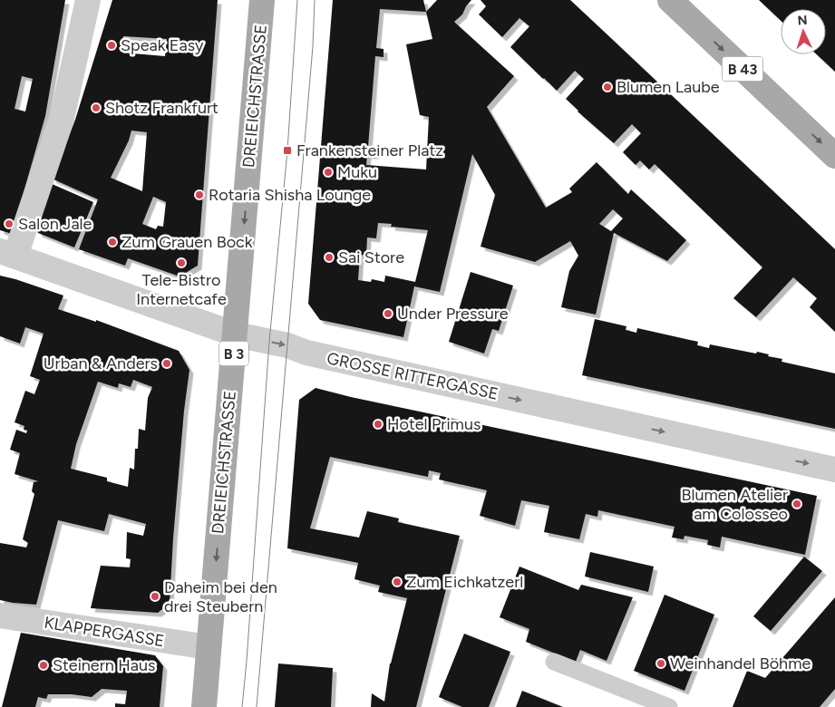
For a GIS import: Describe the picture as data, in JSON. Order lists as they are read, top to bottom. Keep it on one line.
{"streets":{"main road":["B 43","DREIEICHSTRASSE","B 3"],"street":["GROSSE RITTERGASSE","KLAPPERGASSE"]},"crossings":[["DREIEICHSTRASSE","GROSSE RITTERGASSE"],["DREIEICHSTRASSE","KLAPPERGASSE"]],"one_way":["DREIEICHSTRASSE","GROSSE RITTERGASSE"],"places":{"other":["Speak Easy","Blumen Laube","Shotz Frankfurt","Muku","Rotaria Shisha Lounge","Salon Jale","Zum Grauen Bock","Sai Store","Tele-Bistro Internetcafe","Under Pressure","Urban & Anders","Hotel Primus","Blumen Atelier am Colosseo","Zum Eichkatzerl","Daheim bei den drei Steubern","Weinhandel Böhme","Steinern Haus"],"transit":["Frankensteiner Platz"]},"north":"top"}
